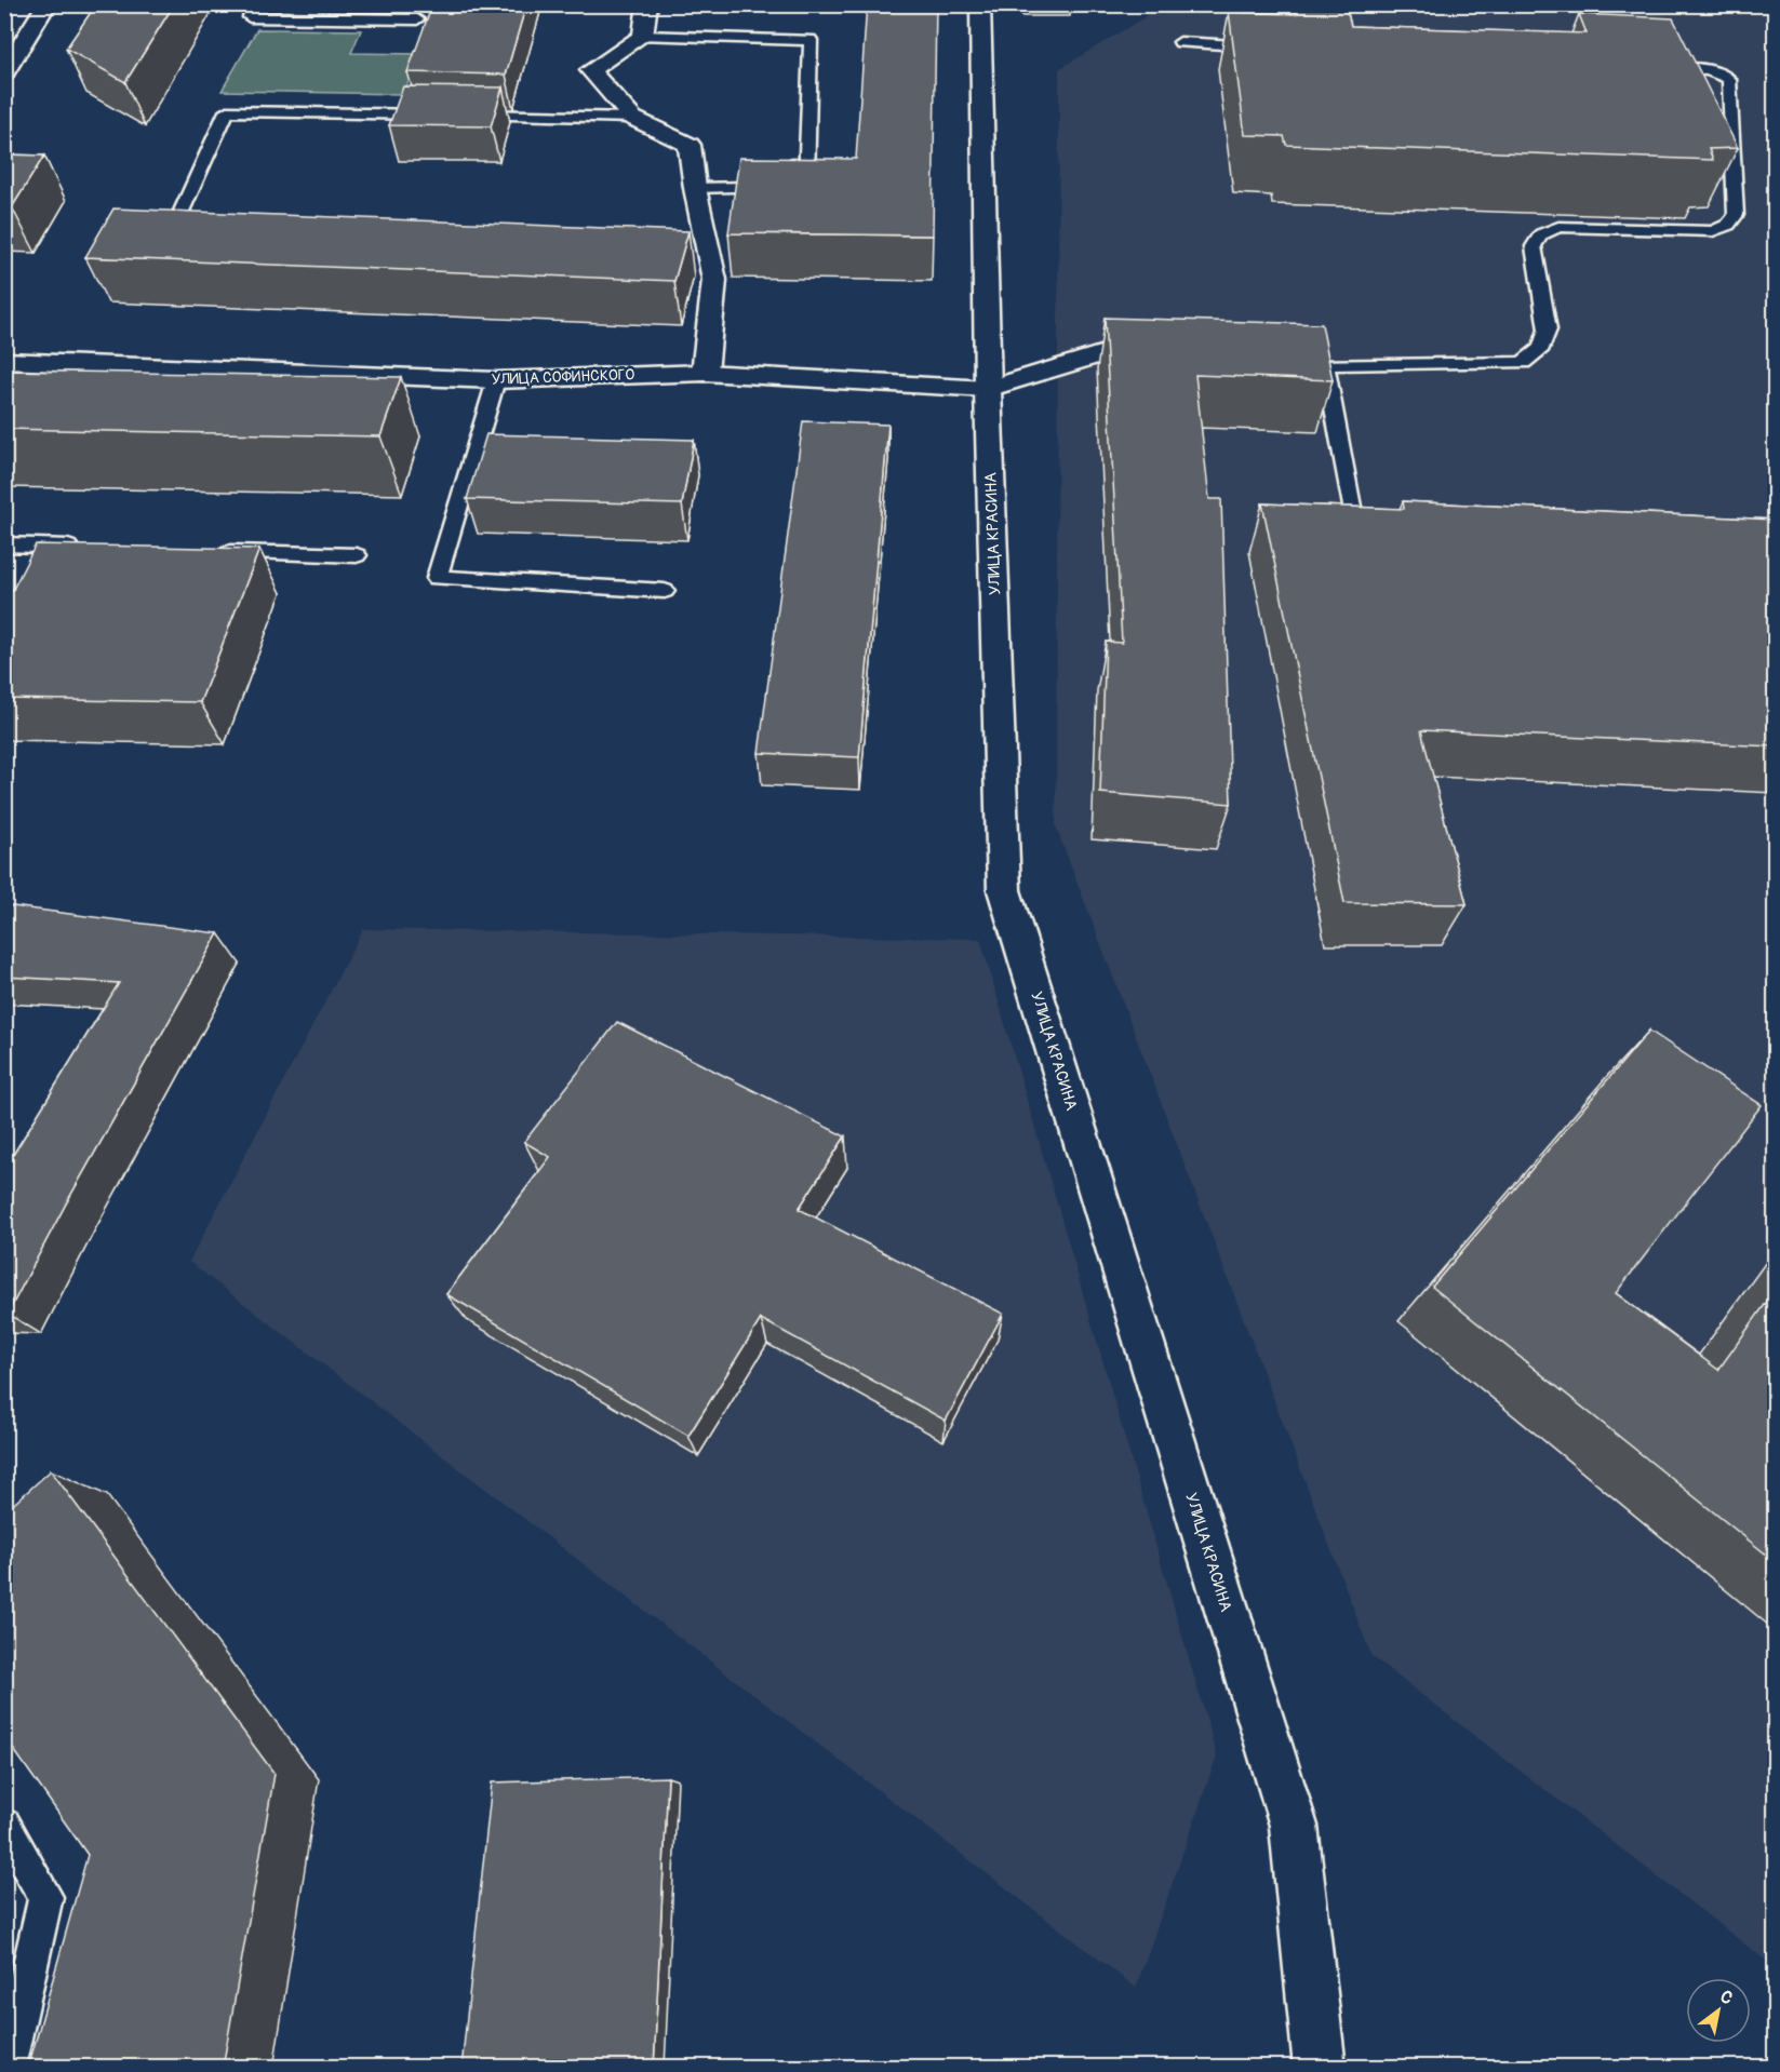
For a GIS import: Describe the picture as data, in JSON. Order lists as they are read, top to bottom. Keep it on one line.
{"streets":{"street":["УЛИЦА СОФИНСКОГО","УЛИЦА КРАСИНА"]},"crossings":[["УЛИЦА СОФИНСКОГО","УЛИЦА КРАСИНА"]],"north":"top right"}
